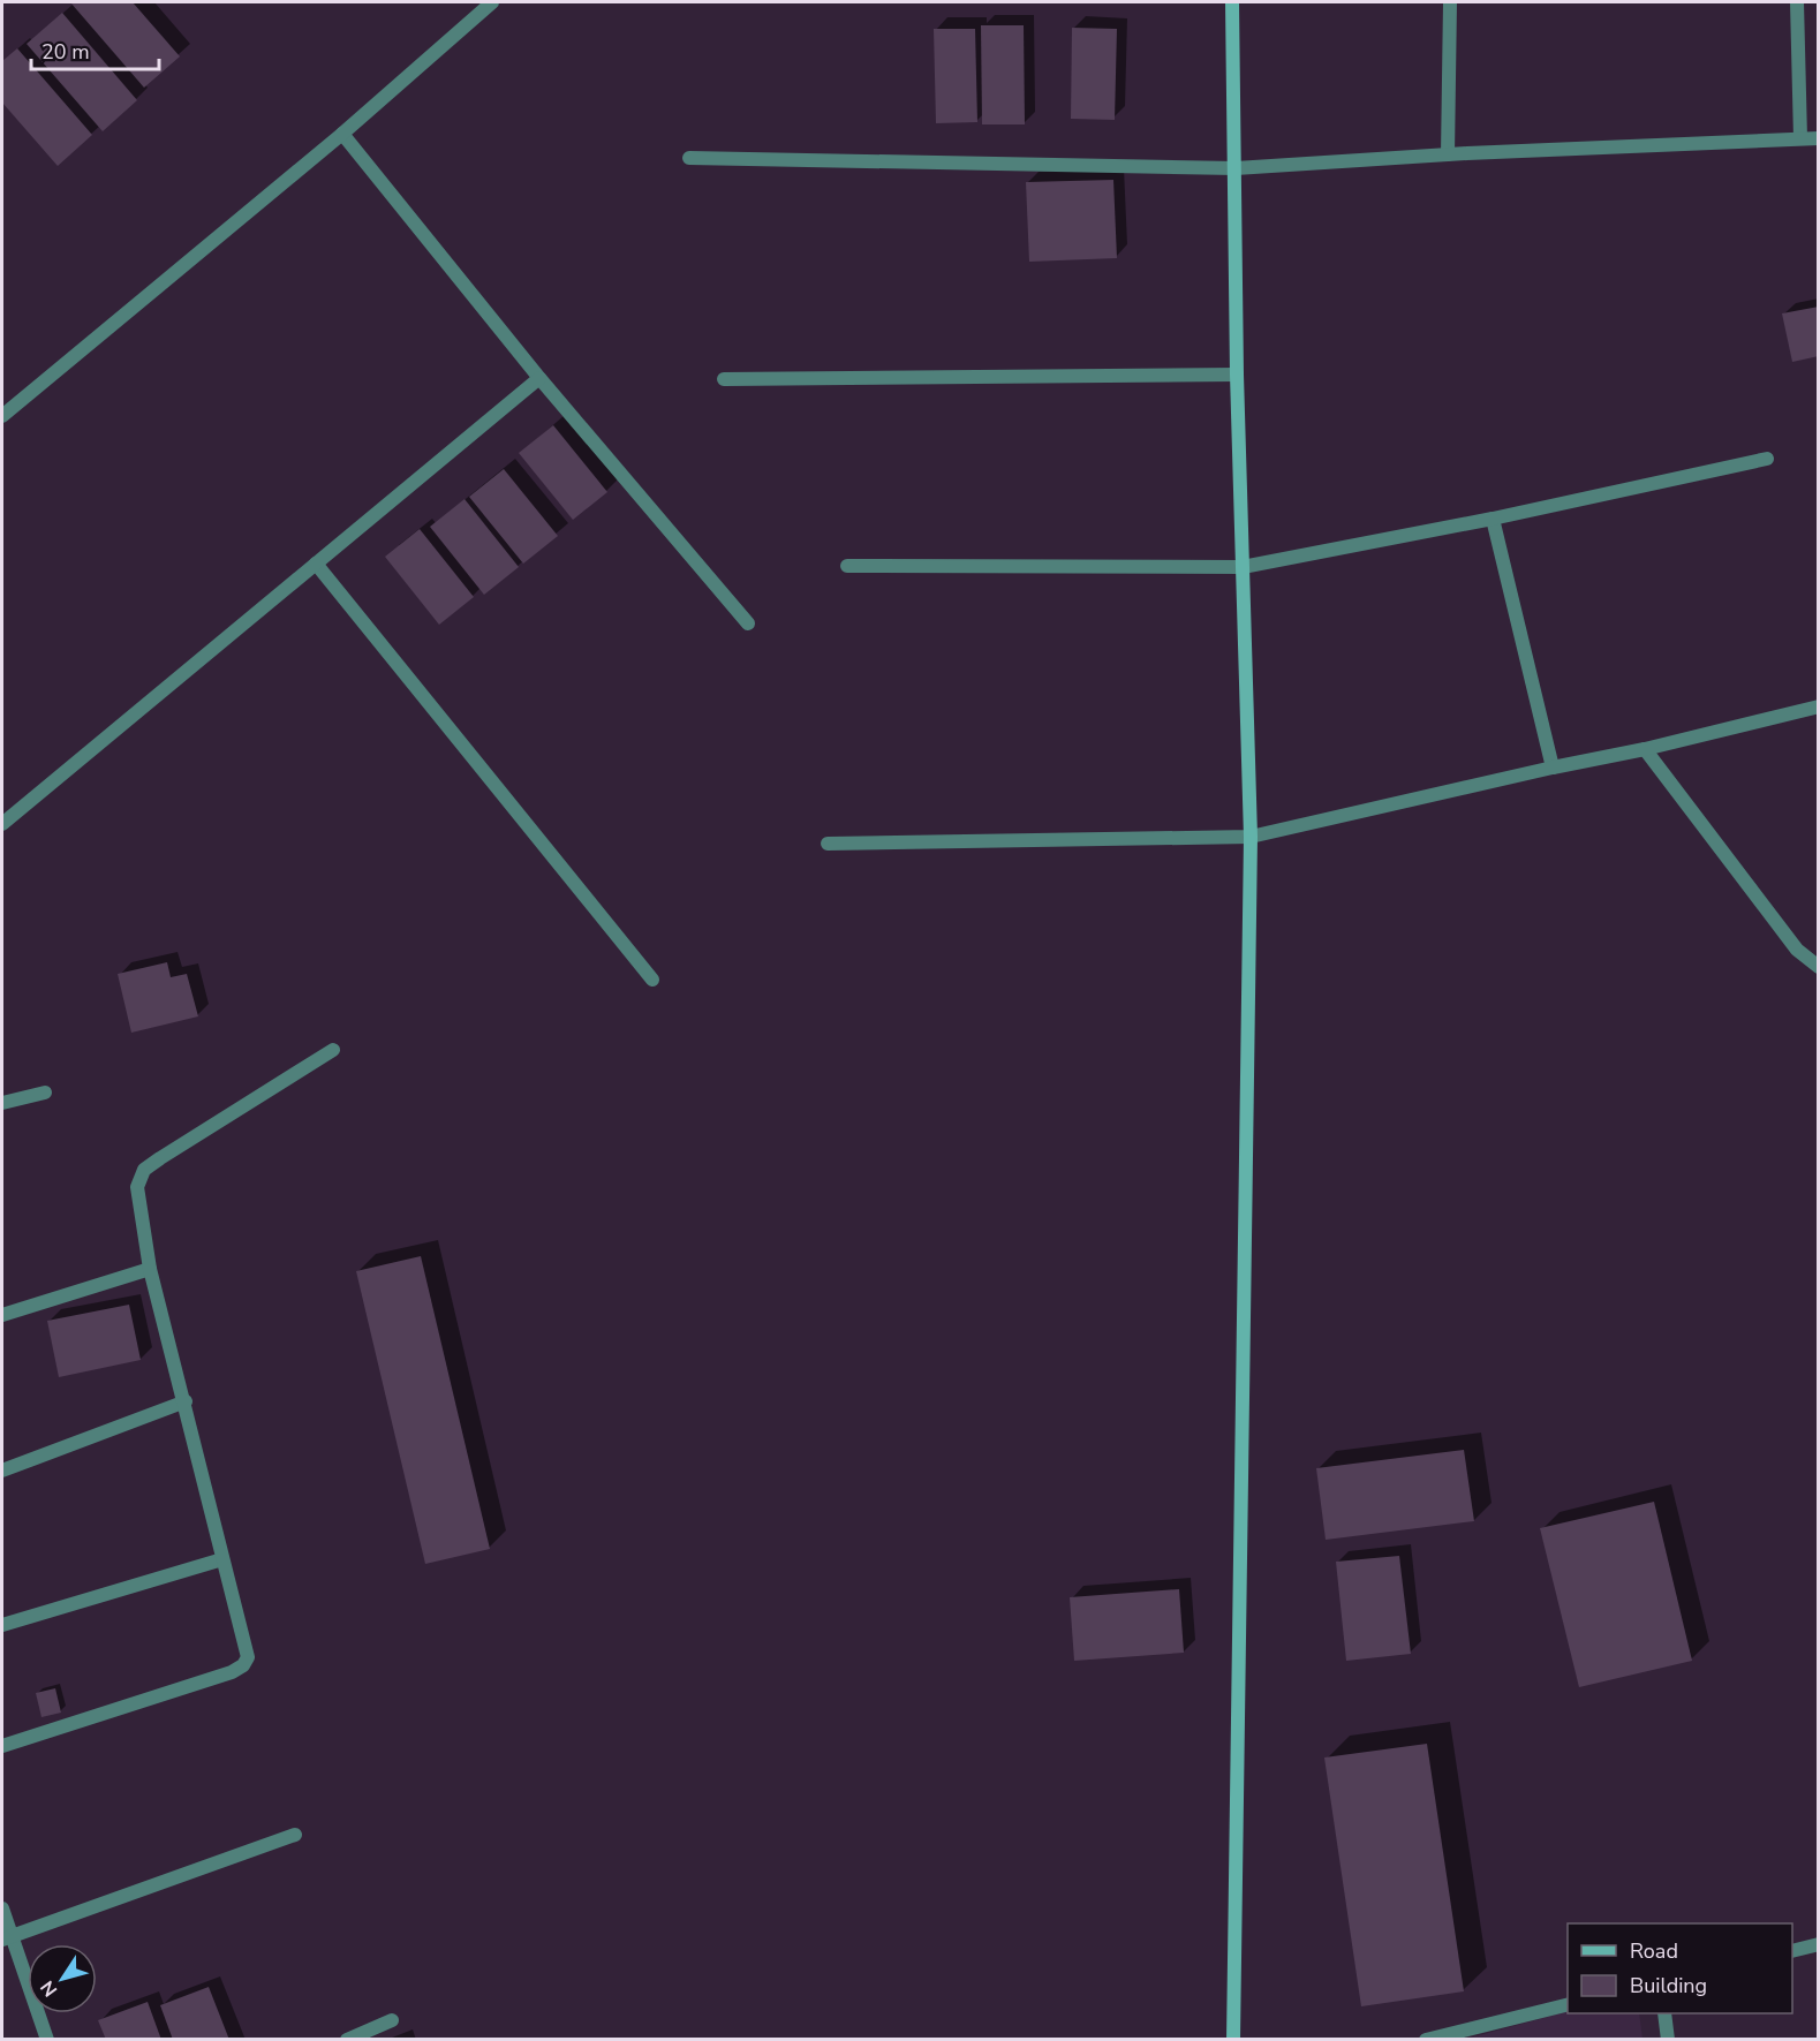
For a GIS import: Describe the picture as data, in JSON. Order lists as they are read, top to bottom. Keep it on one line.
{"legend":["Road","Building"],"scale_bar":"20 m","north":"bottom left"}
